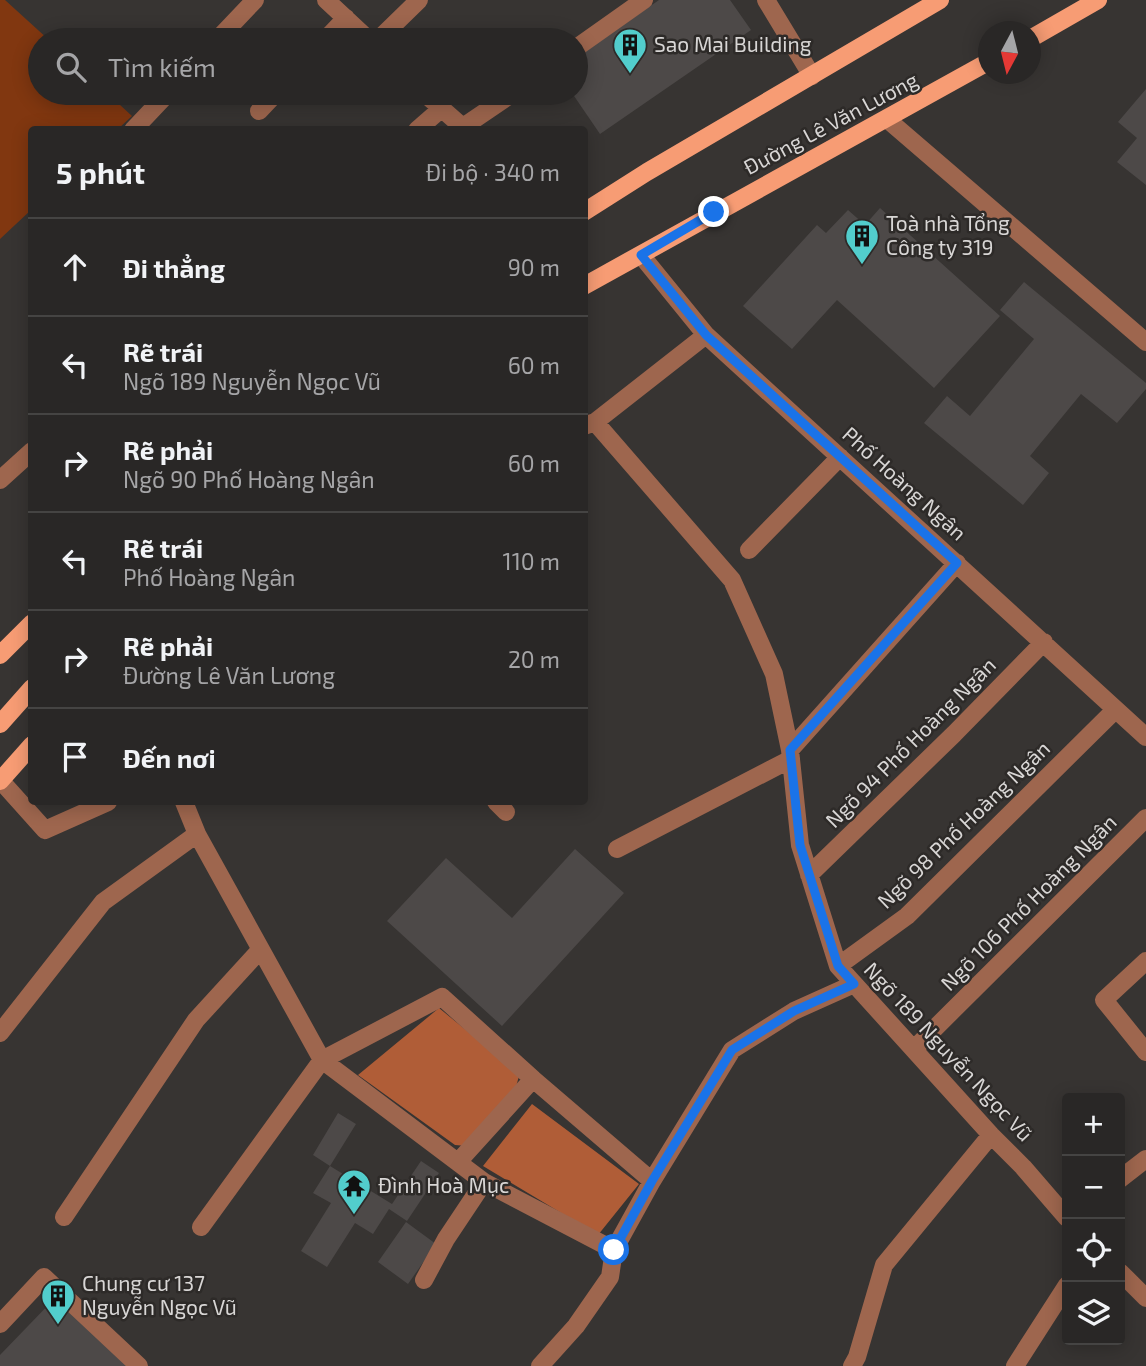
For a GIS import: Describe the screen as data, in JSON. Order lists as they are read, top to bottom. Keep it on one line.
{"streets":{"main road":["Đường Lê Văn Lương"],"street":["Phố Hoàng Ngân","Ngõ 94 Phố Hoàng Ngân","Ngõ 98 Phố Hoàng Ngân","Ngõ 106 Phố Hoàng Ngân","Ngõ 189 Nguyễn Ngọc Vũ"]},"crossings":[["Đường Lê Văn Lương","Phố Hoàng Ngân"],["Phố Hoàng Ngân","Ngõ 94 Phố Hoàng Ngân"],["Phố Hoàng Ngân","Ngõ 98 Phố Hoàng Ngân"],["Ngõ 94 Phố Hoàng Ngân","Ngõ 189 Nguyễn Ngọc Vũ"],["Ngõ 98 Phố Hoàng Ngân","Ngõ 189 Nguyễn Ngọc Vũ"],["Ngõ 106 Phố Hoàng Ngân","Ngõ 189 Nguyễn Ngọc Vũ"]],"places":{"building":["Sao Mai Building","Toà nhà Tổng Công ty 319","Chung cư 137 Nguyễn Ngọc Vũ"],"temple":["Đình Hoà Mục"]},"north":"bottom","page":{"search":"Tìm kiếm","heading":["5 phút","Đi bộ · 340 m"],"list":[["Đi thẳng","90 m"],["Rẽ trái","Ngõ 189 Nguyễn Ngọc Vũ","60 m"],["Rẽ phải","Ngõ 90 Phố Hoàng Ngân","60 m"],["Rẽ trái","Phố Hoàng Ngân","110 m"],["Rẽ phải","Đường Lê Văn Lương","20 m"],"Đến nơi"],"map_buttons":["+","−"]}}
